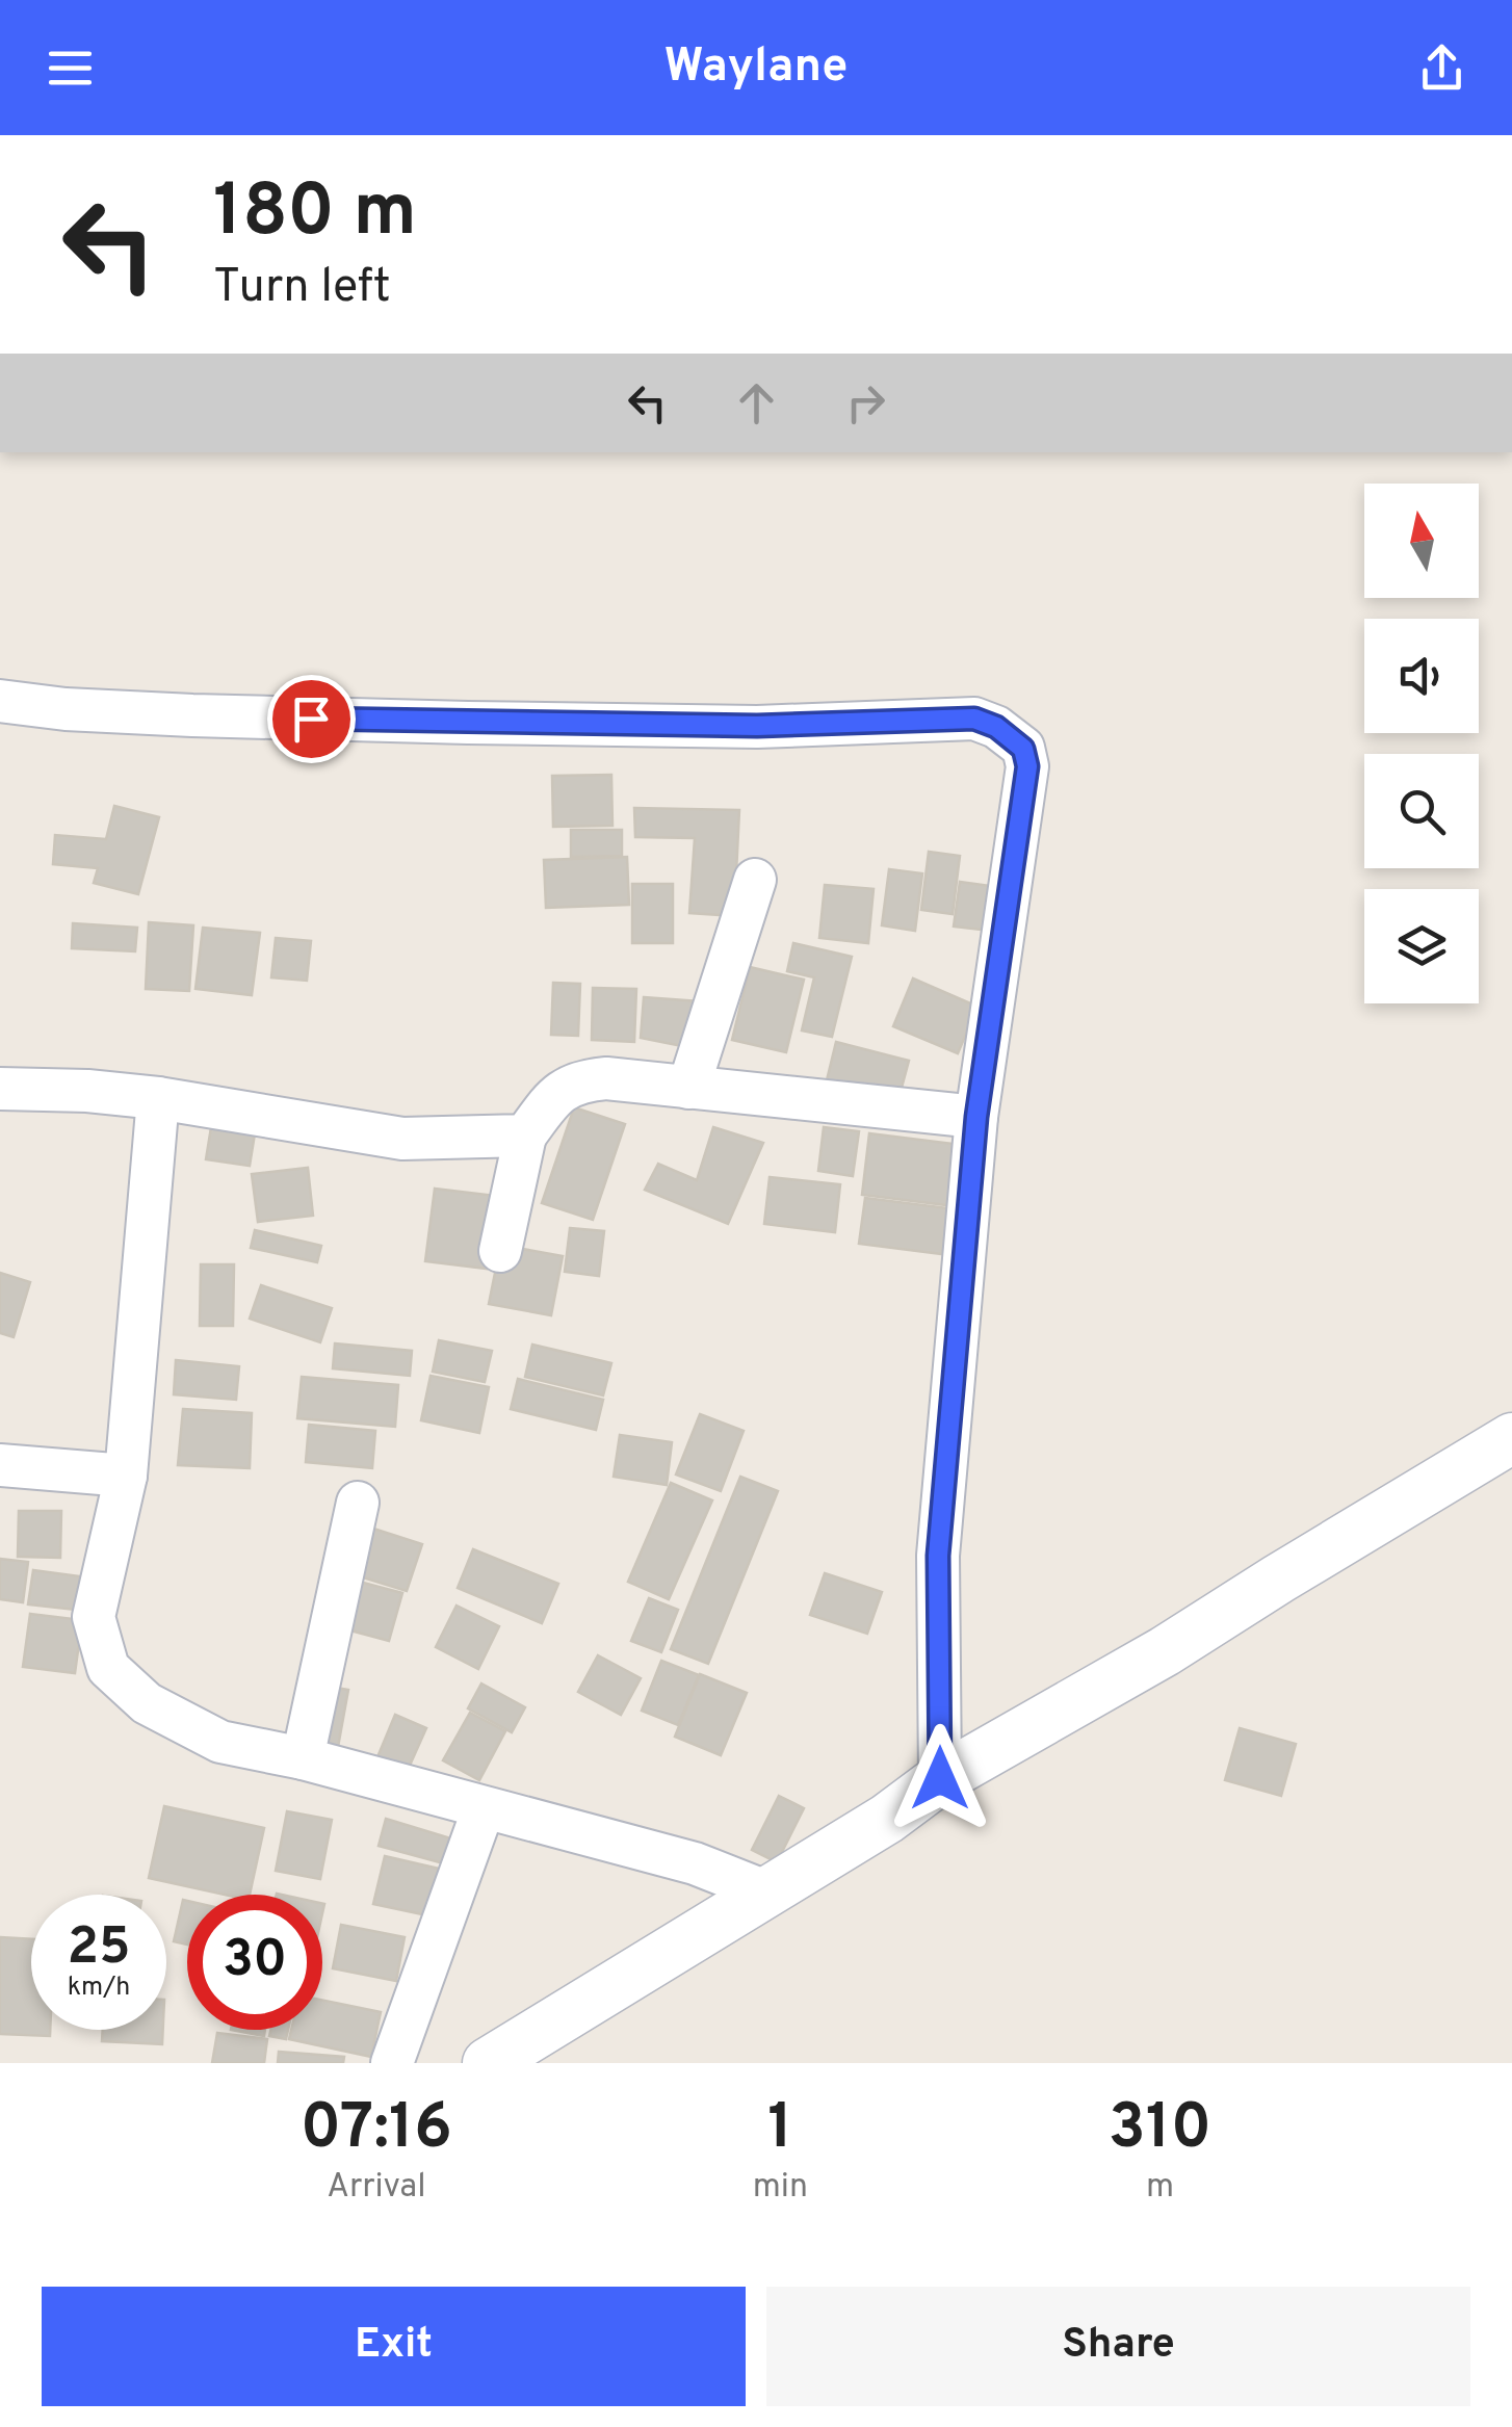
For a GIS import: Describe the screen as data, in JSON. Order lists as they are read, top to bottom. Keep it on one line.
{"north":"top","page":{"header":"Waylane","turn":["180 m","Turn left"],"speed":"25 km/h","limit":"30","eta":["07:16","Arrival","1","min","310","m"],"buttons":["Exit","Share"]}}
